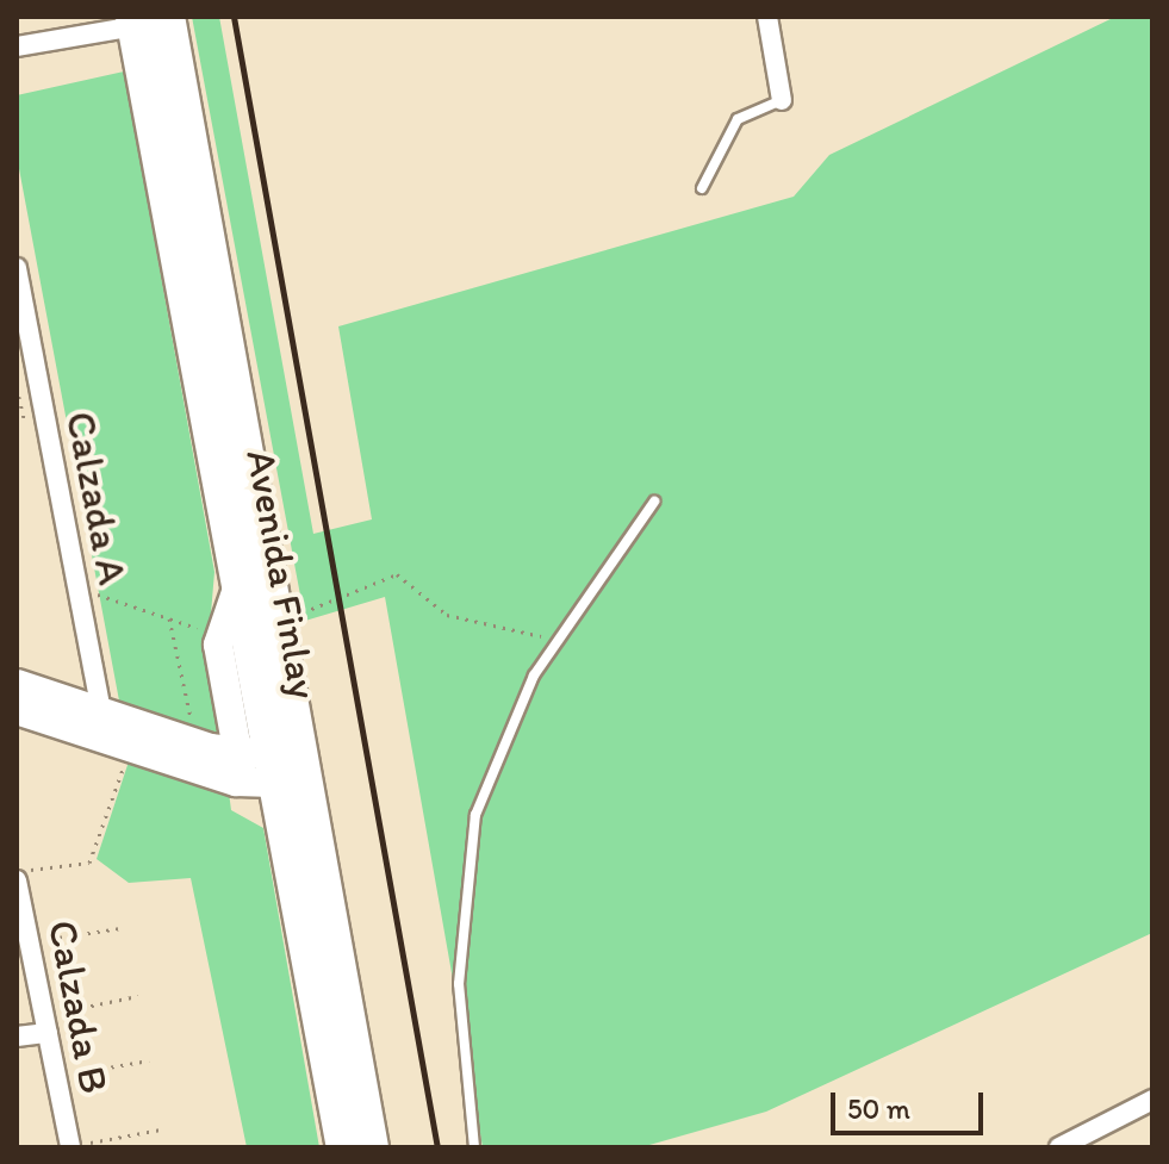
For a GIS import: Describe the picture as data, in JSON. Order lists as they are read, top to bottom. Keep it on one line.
{"streets":{"highway":["Avenida Finlay"],"street":["Calzada A","Calzada B"]},"scale_bar":"50 m"}
